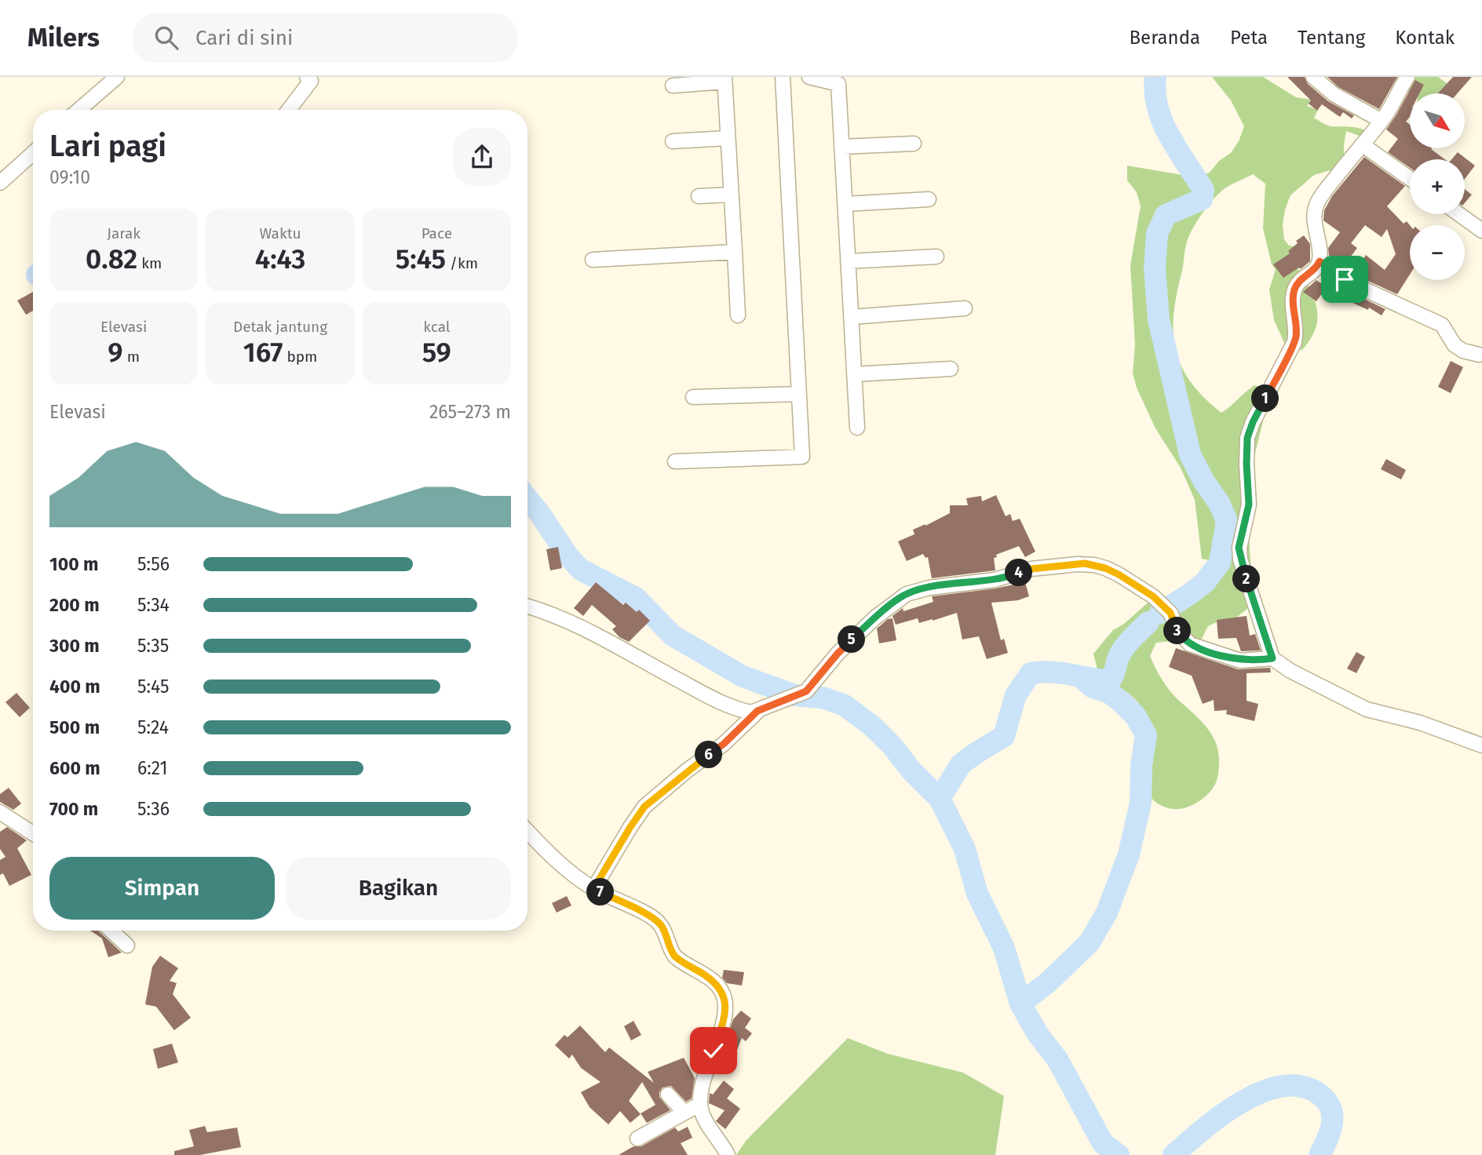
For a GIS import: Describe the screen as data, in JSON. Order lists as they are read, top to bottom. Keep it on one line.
{"north":"bottom right","page":{"header":"Milers","search":"Cari di sini","nav":["Beranda","Peta","Tentang","Kontak"],"map_buttons":["+","−"],"heading":["Lari pagi","09:10"],"stats":[["Jarak","0.82 km"],["Waktu","4:43"],["Pace","5:45 /km"],["Elevasi","9 m"],["Detak jantung","167 bpm"],["kcal","59"]],"pins":["1","4","2","3","5","6","7"],"chart":["Elevasi","265–273 m"],"list":[{"name":"100 m","note":"5:56"},{"name":"200 m","note":"5:34"},{"name":"300 m","note":"5:35"},{"name":"400 m","note":"5:45"},{"name":"500 m","note":"5:24"},{"name":"600 m","note":"6:21"},{"name":"700 m","note":"5:36"}],"buttons":["Simpan","Bagikan"]}}
